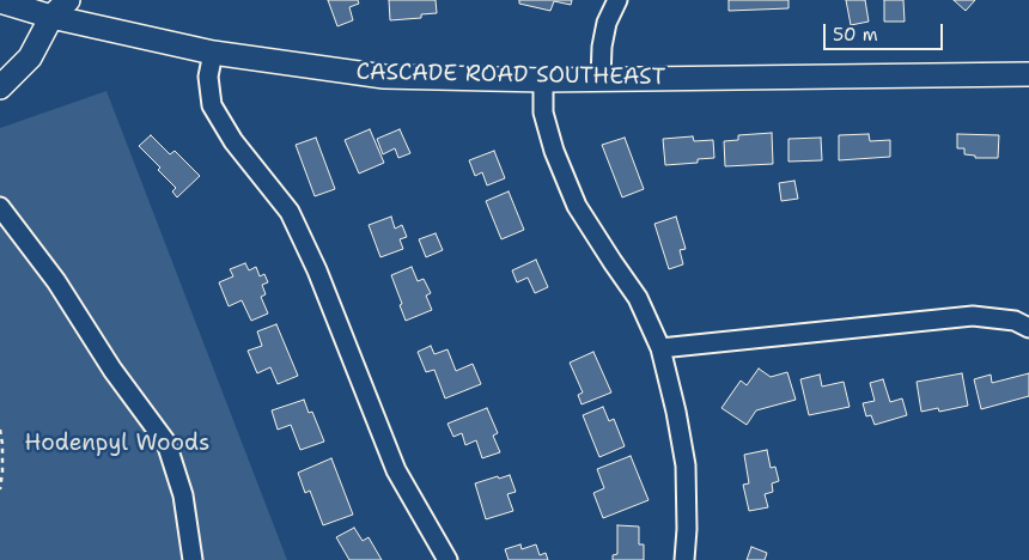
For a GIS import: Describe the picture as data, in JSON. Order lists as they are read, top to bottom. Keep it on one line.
{"streets":{"main road":["CASCADE ROAD SOUTHEAST"]},"parks":["Hodenpyl Woods"],"scale_bar":"50 m"}
